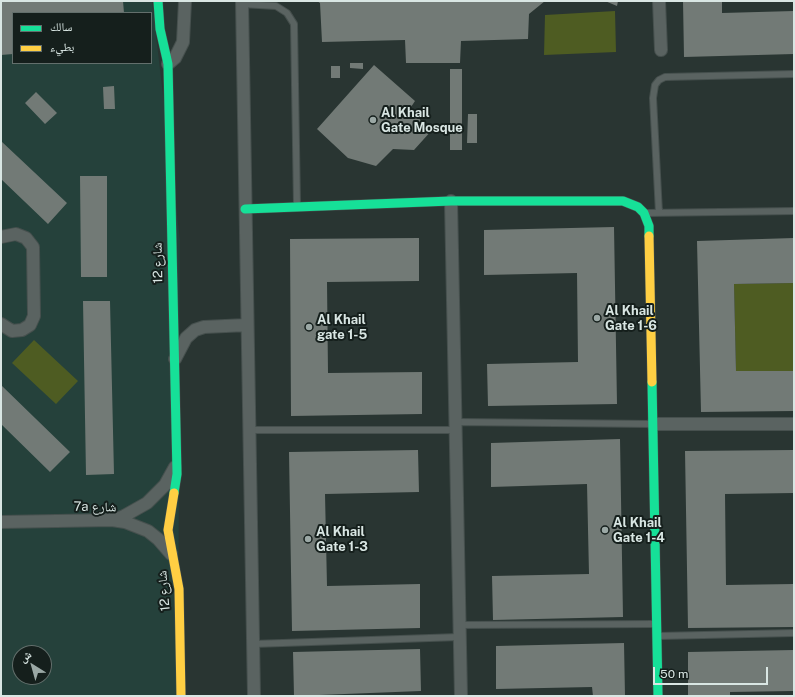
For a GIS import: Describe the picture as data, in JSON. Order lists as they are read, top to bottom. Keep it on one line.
{"streets":{"street":["شارع 12","7a شارع"]},"crossings":[["شارع 12","7a شارع"]],"places":["Al Khail Gate Mosque","Al Khail Gate 1-6","Al Khail gate 1-5","Al Khail Gate 1-4","Al Khail Gate 1-3"],"legend":["سالك","بطيء"],"scale_bar":"50 m","north":"top left"}
